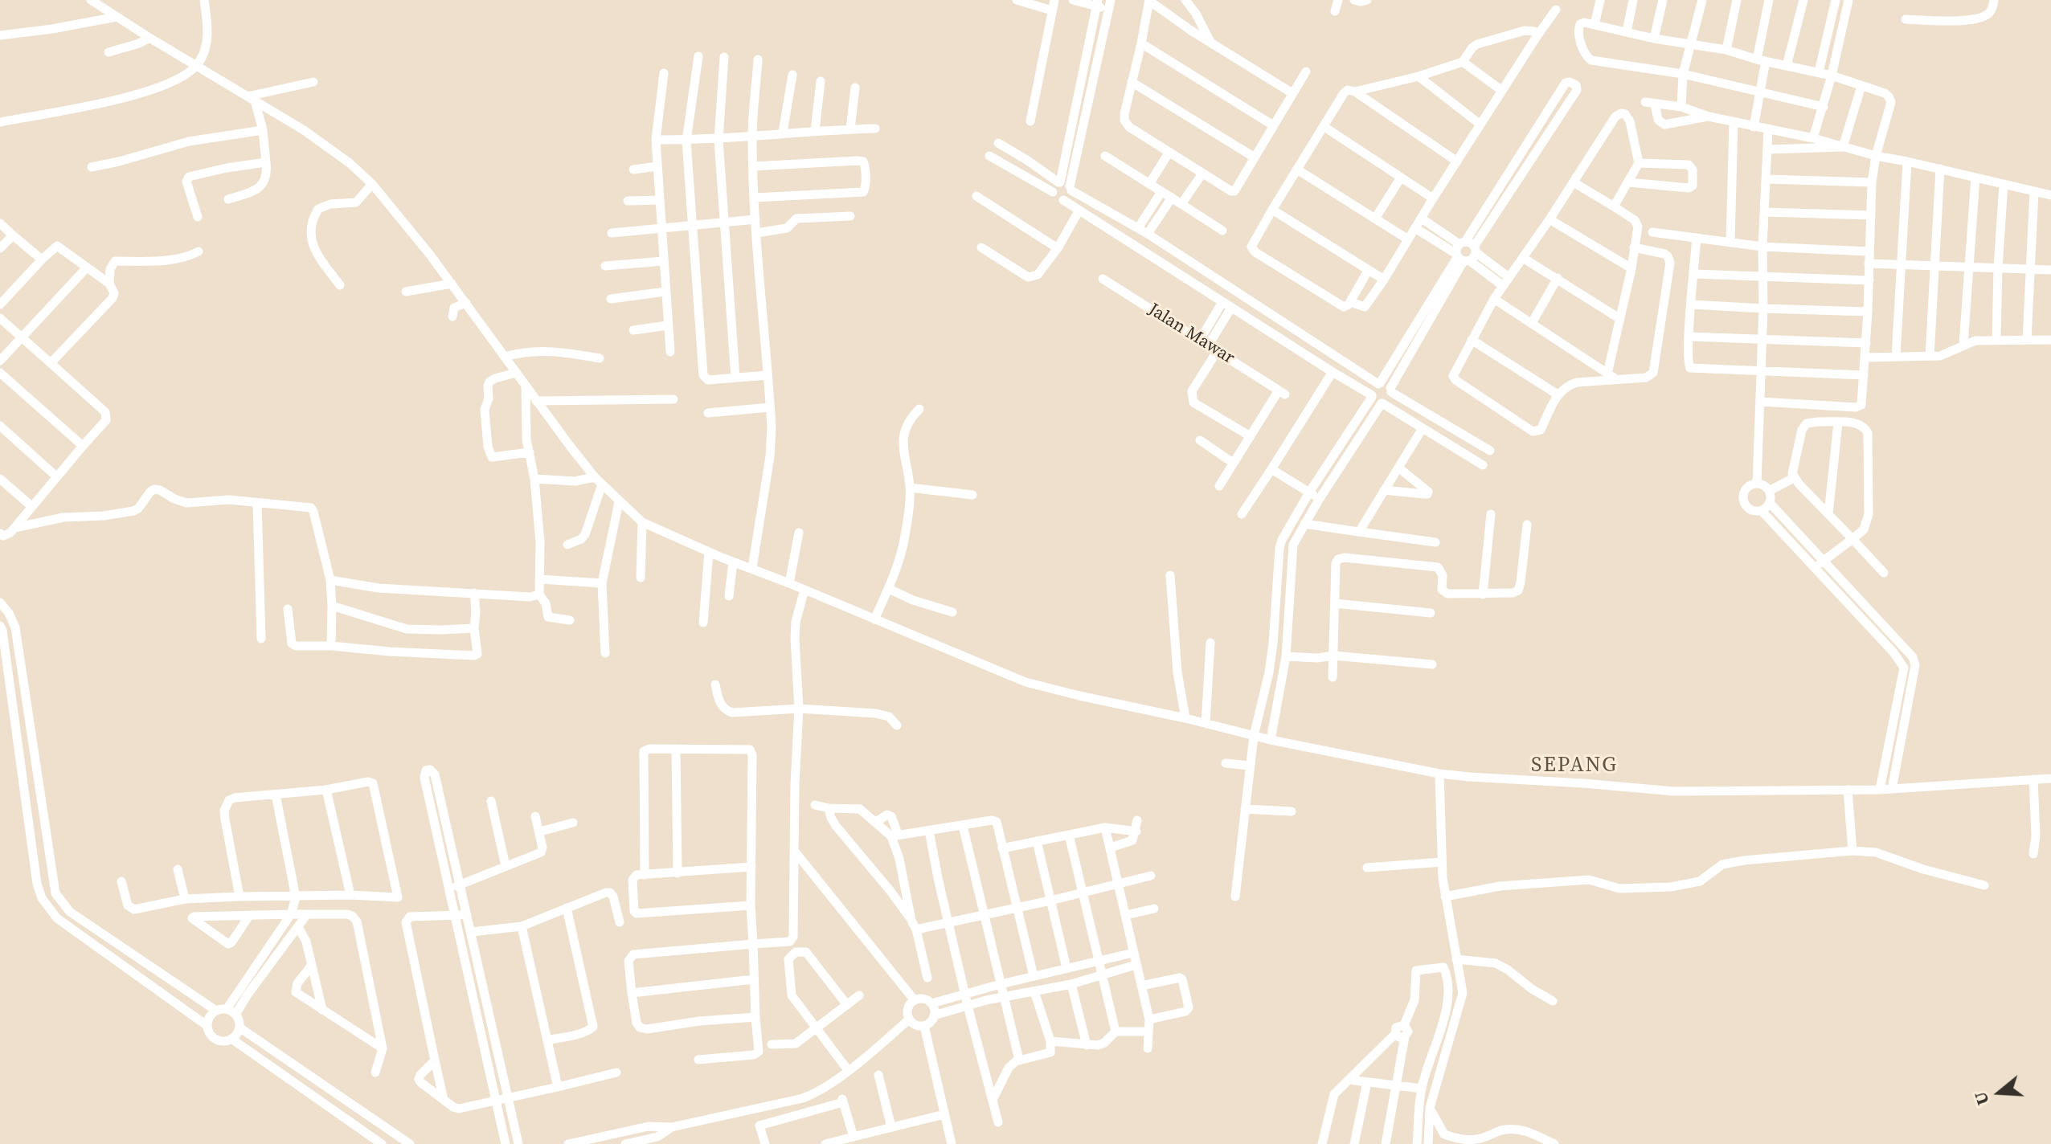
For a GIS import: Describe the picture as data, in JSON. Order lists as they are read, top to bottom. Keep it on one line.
{"streets":{"street":["Jalan Mawar"]},"districts":["SEPANG"],"north":"left"}
